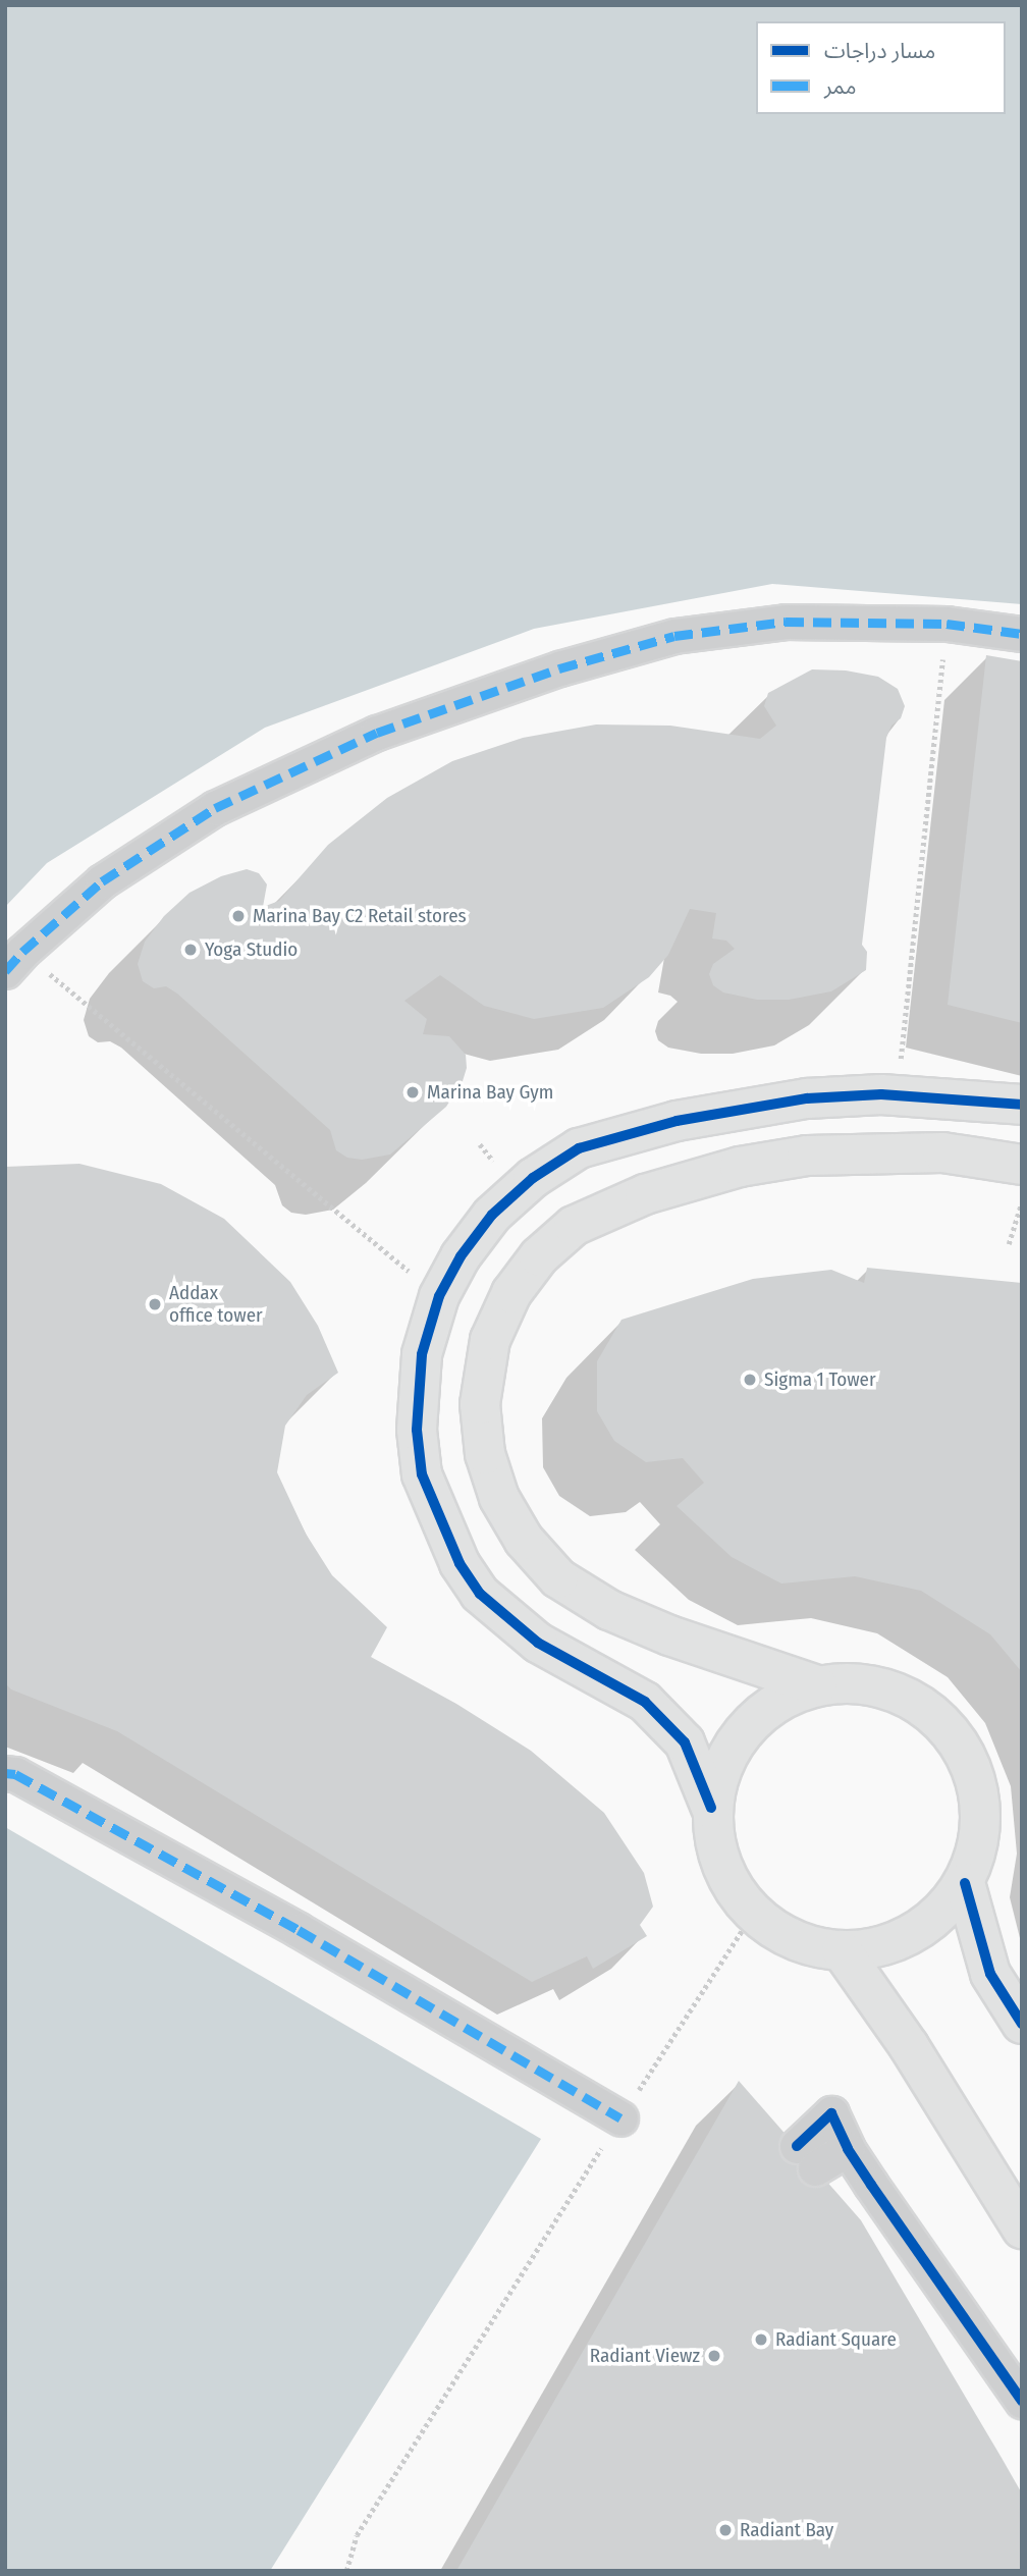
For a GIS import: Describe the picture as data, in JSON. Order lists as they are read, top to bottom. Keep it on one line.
{"places":["Marina Bay C2 Retail stores","Yoga Studio","Marina Bay Gym","Addax office tower","Sigma 1 Tower","Radiant Square","Radiant Viewz","Radiant Bay"],"legend":["مسار دراجات","ممر"]}
